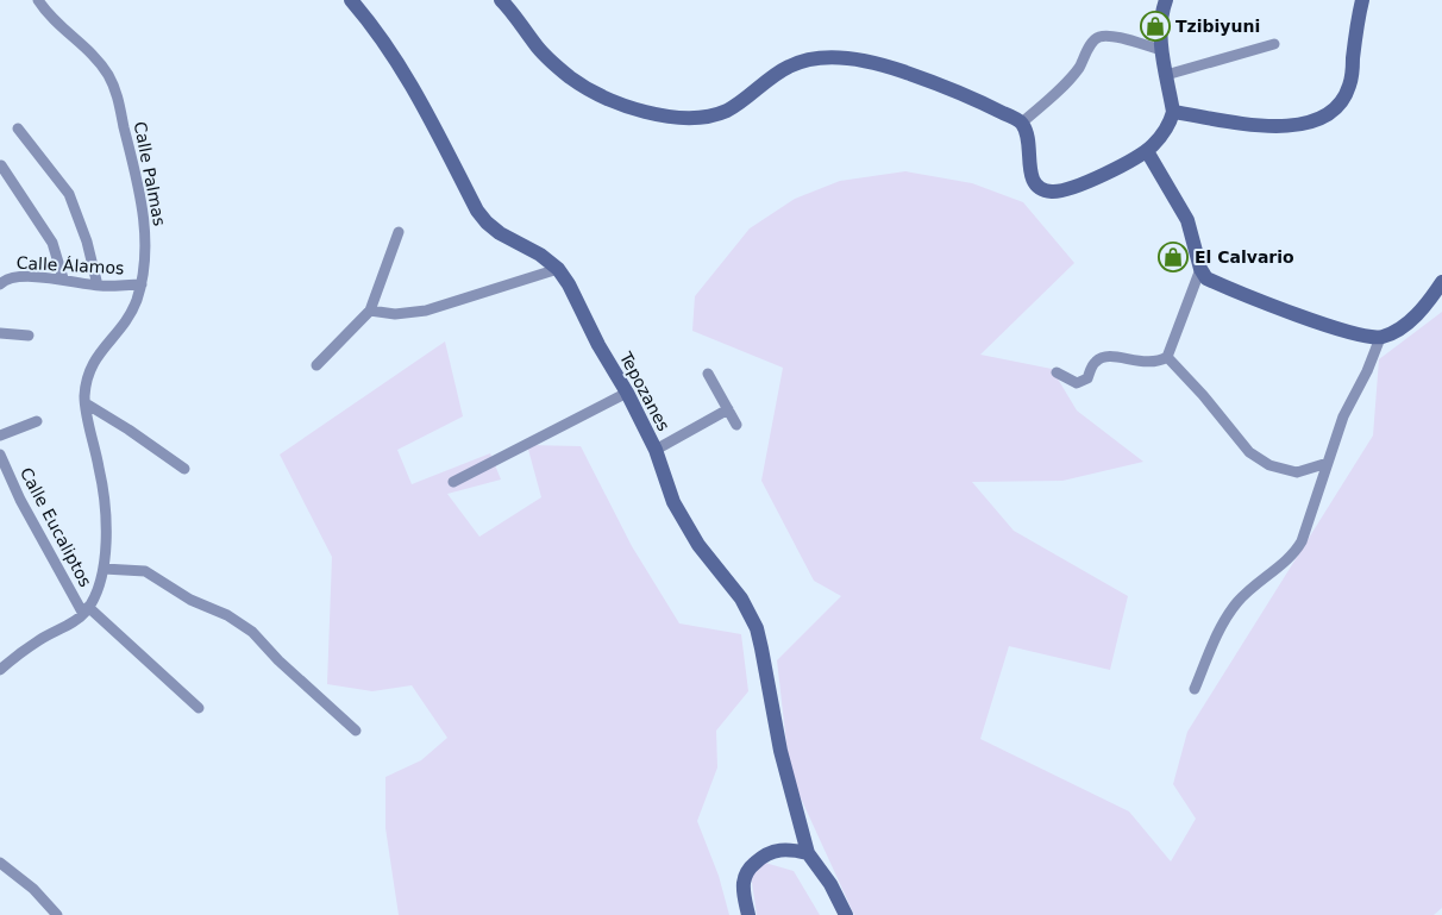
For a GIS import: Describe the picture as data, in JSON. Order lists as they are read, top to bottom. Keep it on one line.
{"streets":{"street":["Calle Palmas","Calle Álamos","Tepozanes","Calle Eucaliptos"]},"crossings":[["Calle Palmas","Calle Álamos"],["Calle Palmas","Calle Eucaliptos"]],"places":{"shop":["Tzibiyuni","El Calvario"]}}
